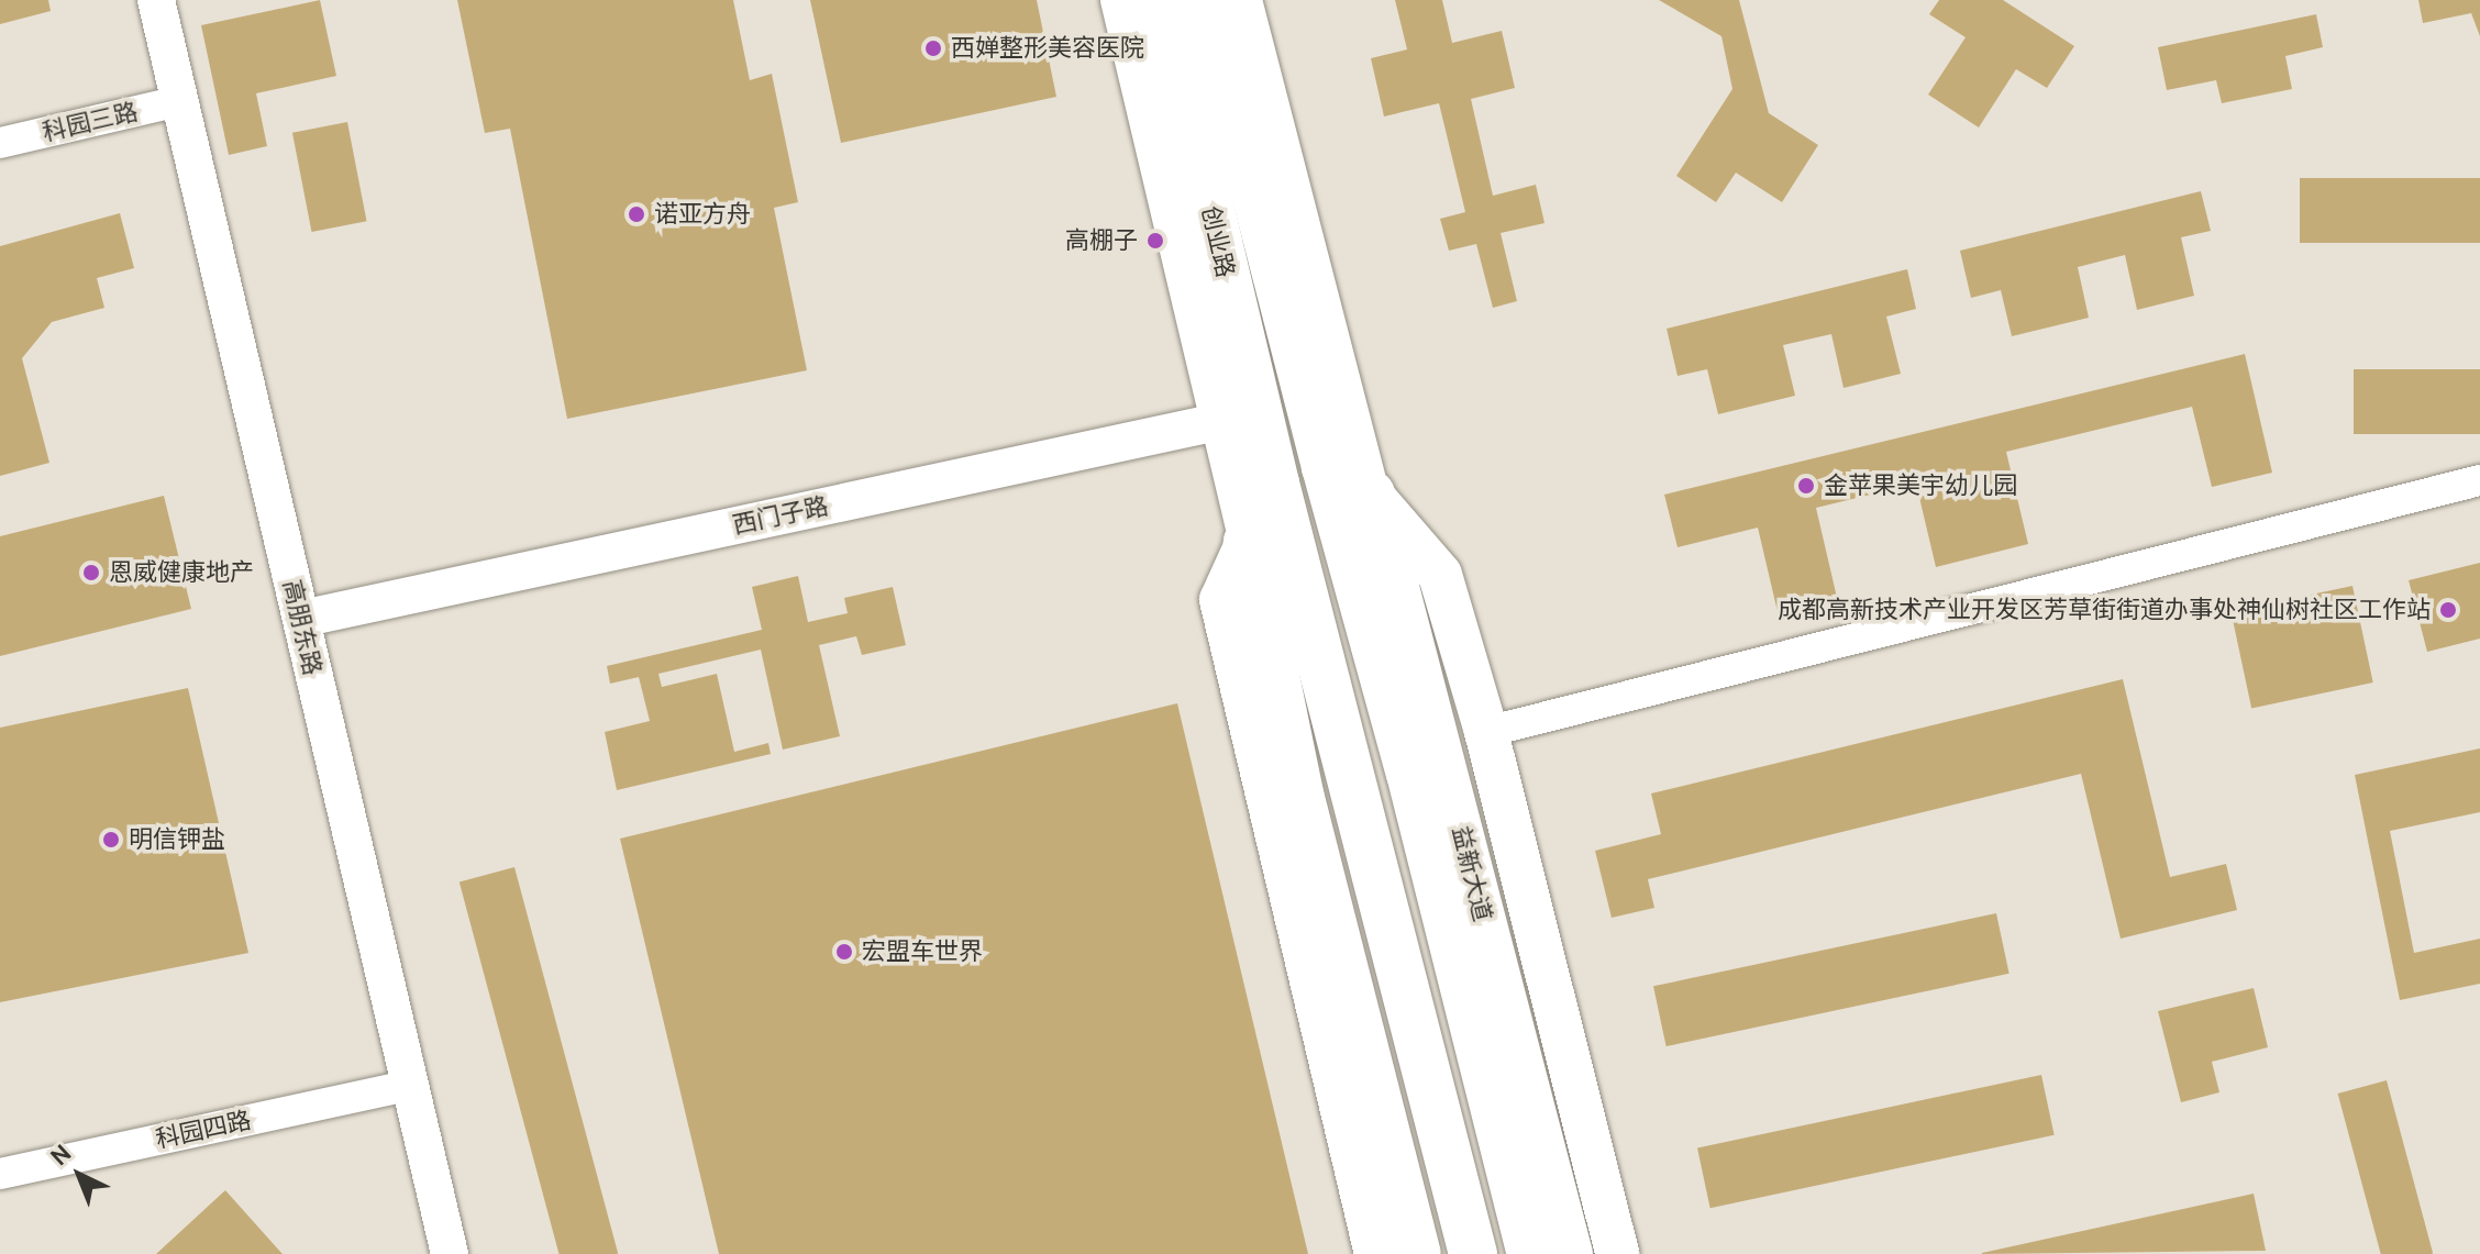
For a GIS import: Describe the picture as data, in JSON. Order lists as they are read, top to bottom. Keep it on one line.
{"streets":{"main road":["创业路","益新大道"],"street":["科园三路","西门子路","高朋东路","科园四路"]},"crossings":[["科园三路","高朋东路"],["创业路","西门子路"],["创业路","益新大道"],["西门子路","高朋东路"],["高朋东路","科园四路"]],"places":["西婵整形美容医院","诺亚方舟","高棚子","金苹果美宇幼儿园","恩威健康地产","成都高新技术产业开发区芳草街街道办事处神仙树社区工作站","明信钾盐","宏盟车世界"],"north":"top left"}
